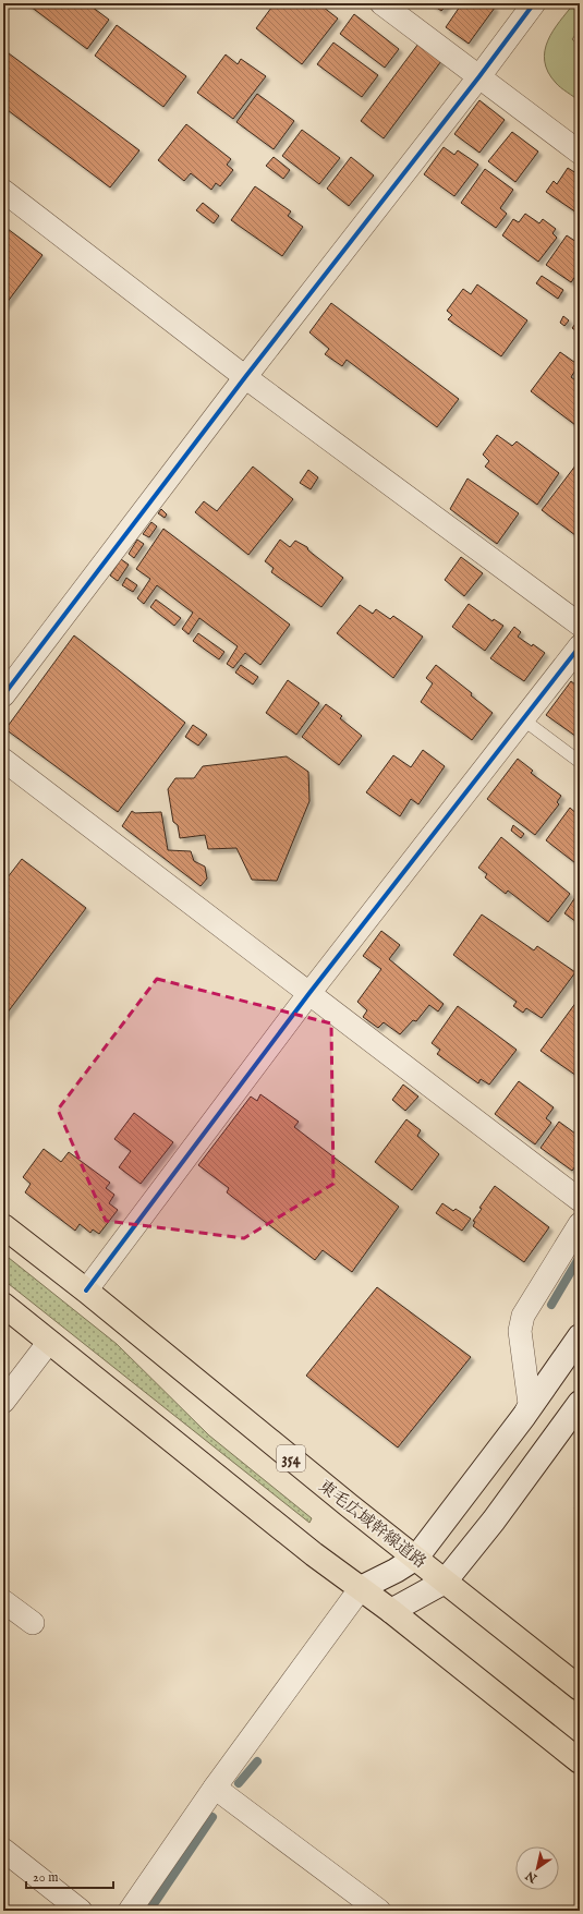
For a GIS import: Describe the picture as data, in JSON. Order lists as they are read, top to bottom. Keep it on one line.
{"streets":{"highway":["354","東毛広域幹線道路"]},"scale_bar":"20 m","north":"bottom left"}
